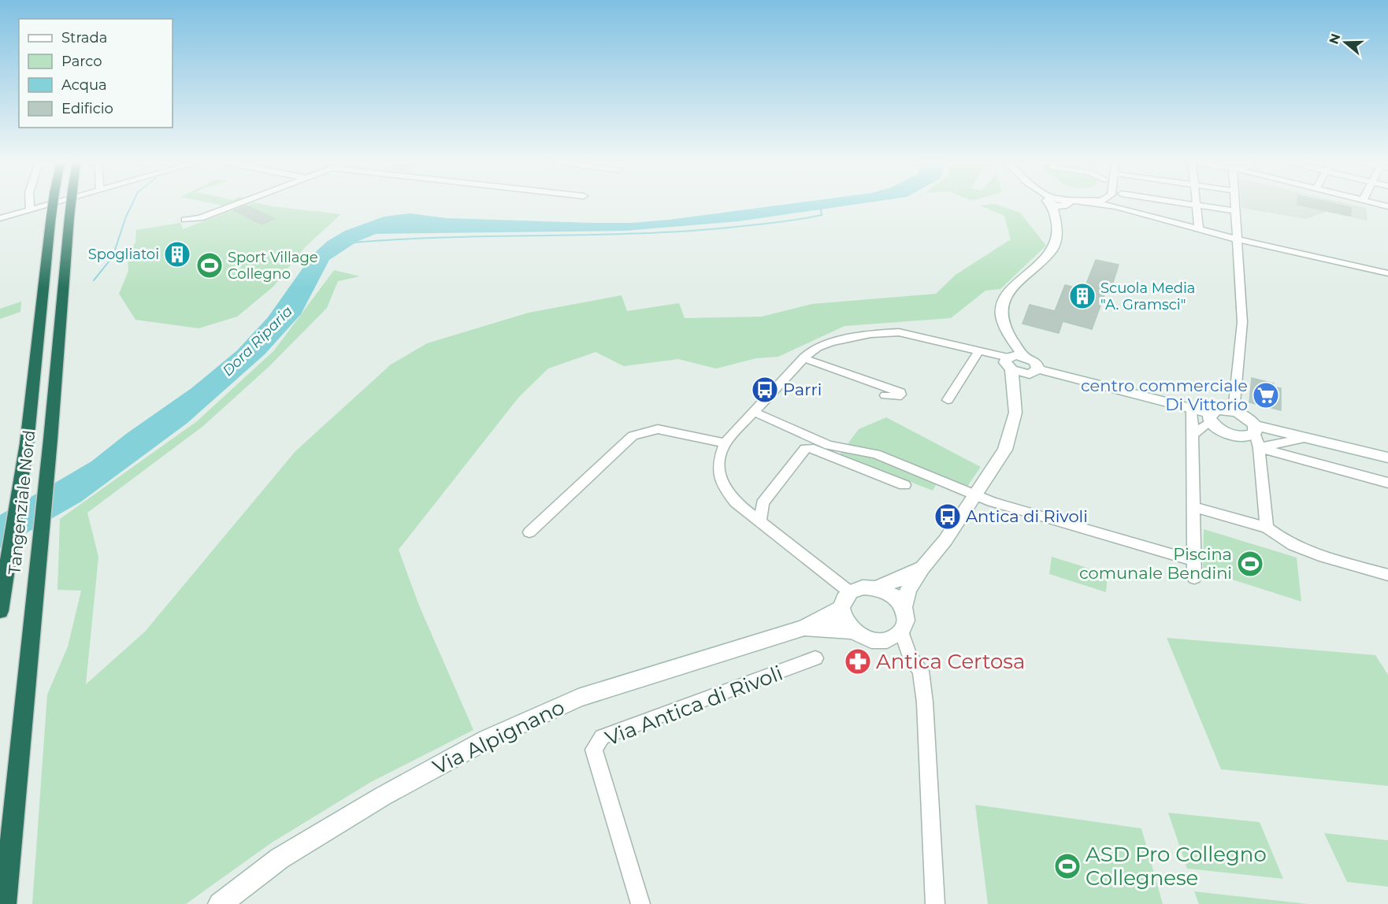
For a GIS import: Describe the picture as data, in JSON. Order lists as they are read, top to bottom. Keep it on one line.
{"streets":{"highway":["Tangenziale Nord"],"street":["Via Antica di Rivoli","Via Alpignano"]},"water":["Dora Riparia"],"places":{"building":["Spogliatoi","Scuola Media \"A. Gramsci\""],"sports":["Sport Village Collegno","Piscina comunale Bendini","ASD Pro Collegno Collegnese"],"bus stop":["Parri","Antica di Rivoli"],"supermarket":["centro commerciale Di Vittorio"],"pharmacy":["Antica Certosa"]},"legend":["Strada","Parco","Acqua","Edificio"],"north":"left"}
